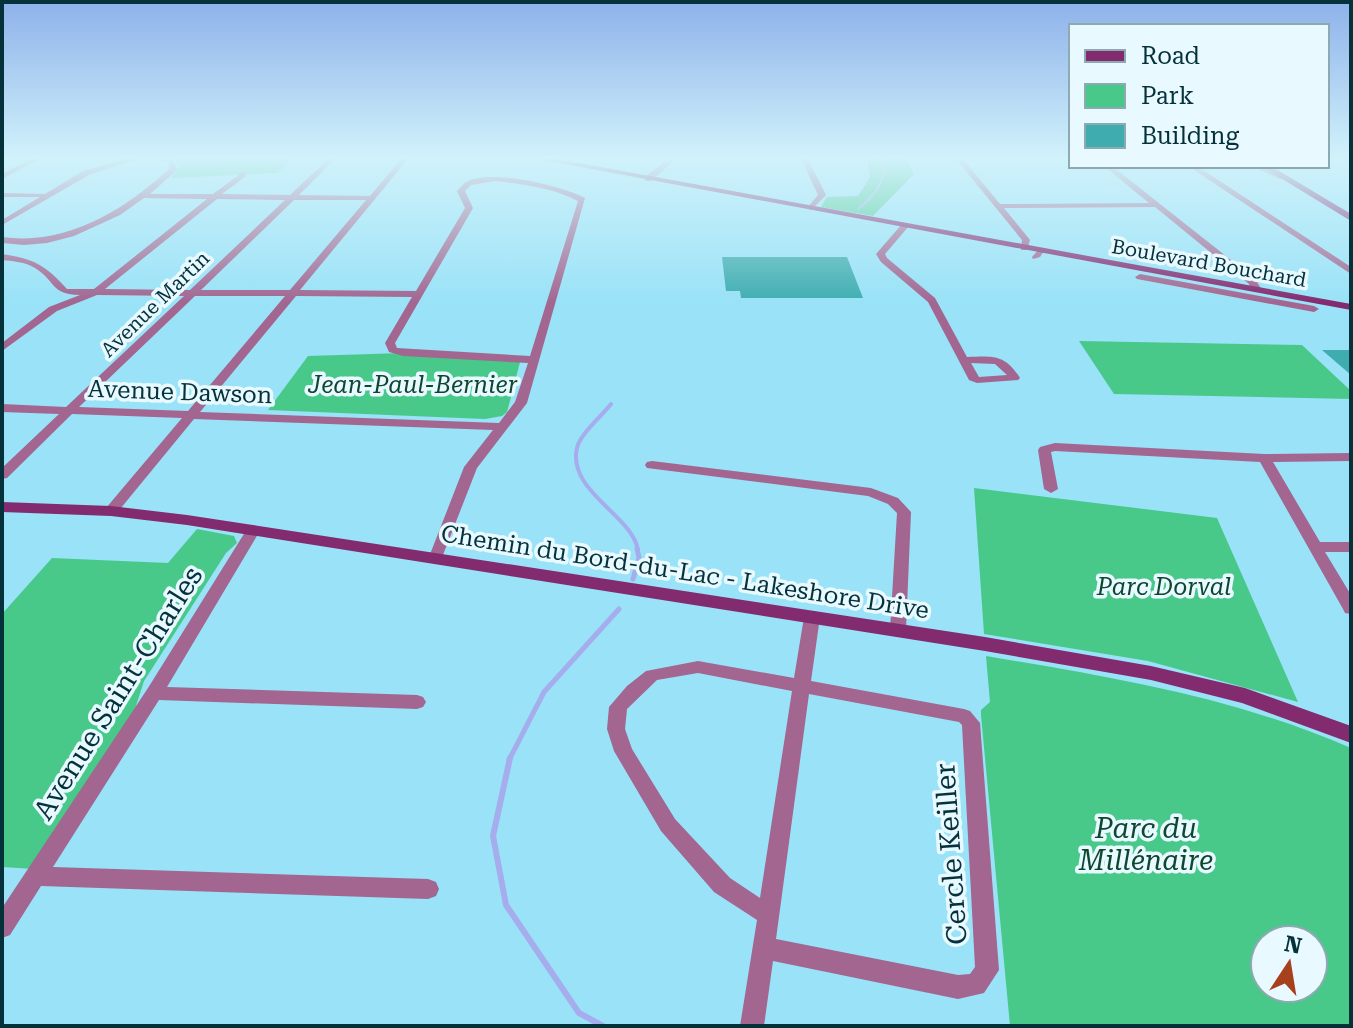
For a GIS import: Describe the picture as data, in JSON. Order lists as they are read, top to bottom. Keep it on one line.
{"streets":{"street":["Boulevard Bouchard","Avenue Martin","Avenue Dawson","Chemin du Bord-du-Lac - Lakeshore Drive","Avenue Saint-Charles","Cercle Keiller"]},"crossings":[["Avenue Martin","Avenue Dawson"],["Chemin du Bord-du-Lac - Lakeshore Drive","Avenue Saint-Charles"]],"parks":["Jean-Paul-Bernier","Parc Dorval","Parc du Millénaire"],"legend":["Road","Park","Building"],"north":"top"}
